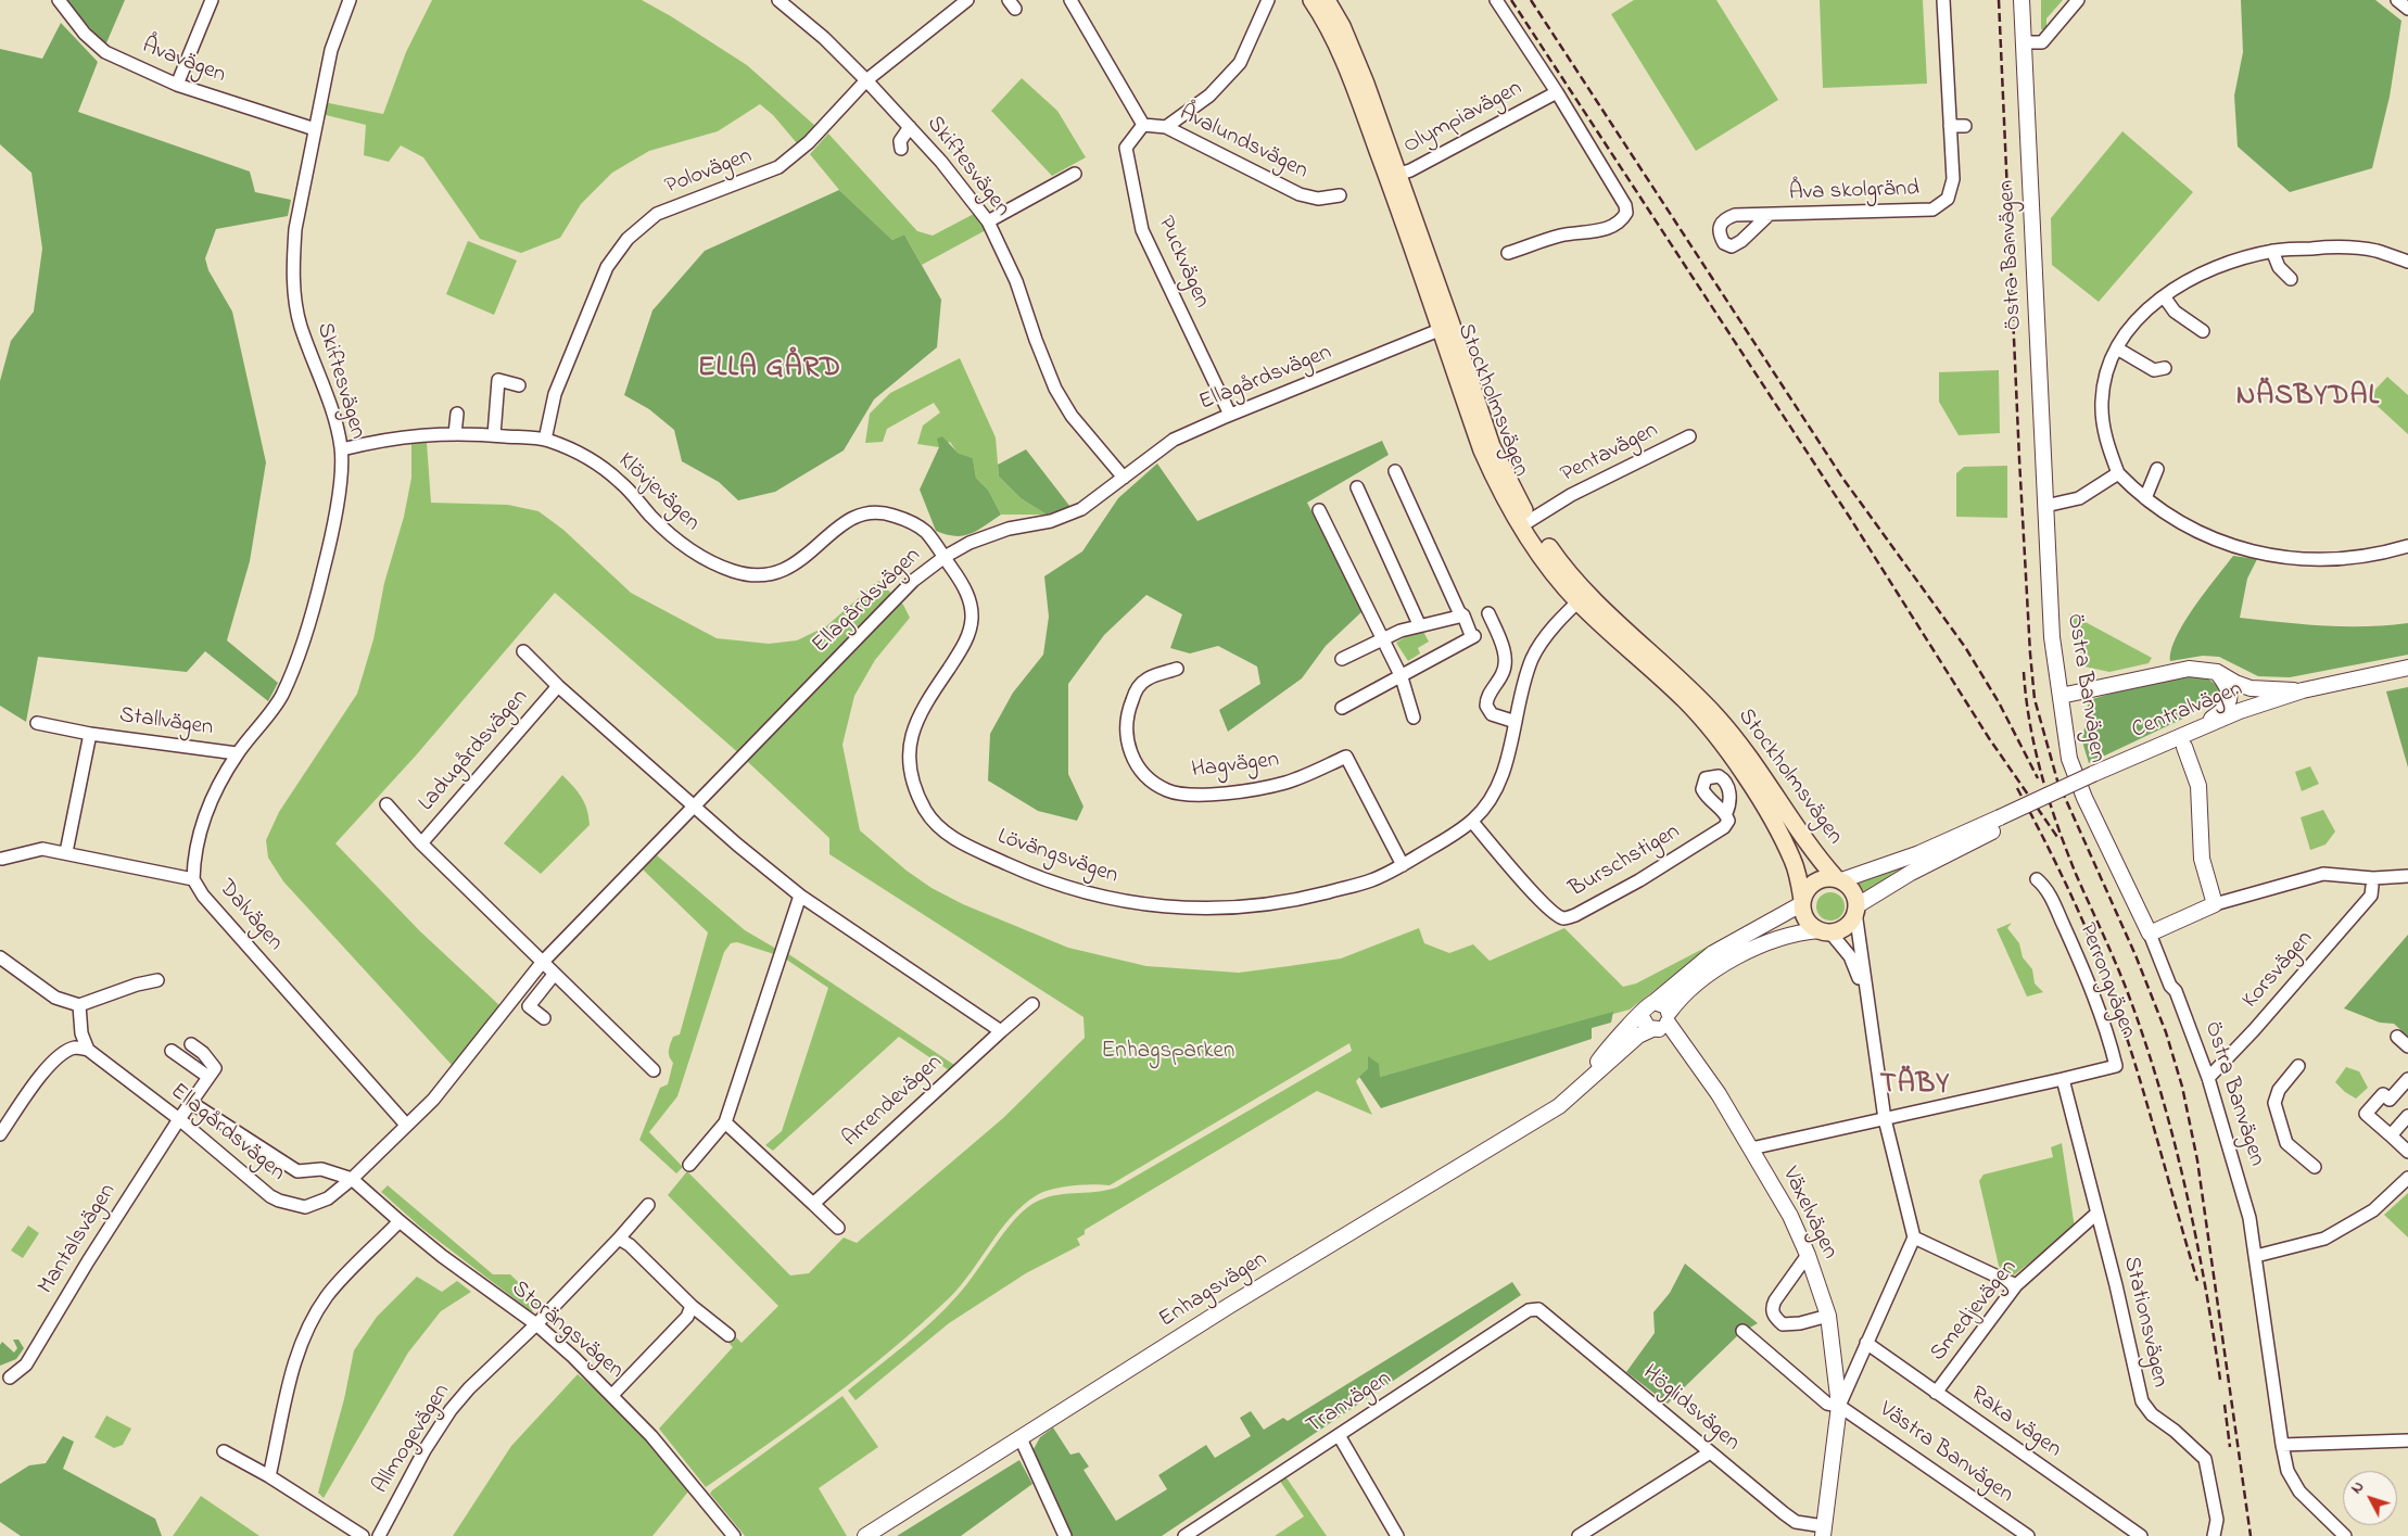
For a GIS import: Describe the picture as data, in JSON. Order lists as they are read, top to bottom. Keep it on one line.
{"streets":{"main road":["Stockholmsvägen"],"street":["Åvavägen","Olympiavägen","Åvalundsvägen","Skiftesvägen","Polovägen","Åva skolgränd","Östra Banvägen","Puckvägen","Ellagårdsvägen","Pentavägen","Klövjevägen","Centralvägen","Stallvägen","Ladugårdsvägen","Hagvägen","Lövängsvägen","Burschstigen","Dalvägen","Korsvägen","Perrongvägen","Arrendevägen","Växelvägen","Mantalsvägen","Enhagsvägen","Smedjevägen","Stationsvägen","Storängsvägen","Tranvägen","Höglidsvägen","Raka vägen","Allmogevägen","Västra Banvägen"]},"crossings":[["Åvavägen","Skiftesvägen"],["Olympiavägen","Stockholmsvägen"],["Åvalundsvägen","Puckvägen"],["Skiftesvägen","Polovägen"],["Skiftesvägen","Ellagårdsvägen"],["Skiftesvägen","Klövjevägen"],["Skiftesvägen","Stallvägen"],["Skiftesvägen","Dalvägen"],["Polovägen","Klövjevägen"],["Östra Banvägen","Korsvägen"],["Puckvägen","Ellagårdsvägen"],["Ellagårdsvägen","Stockholmsvägen"],["Ellagårdsvägen","Klövjevägen"],["Ellagårdsvägen","Ladugårdsvägen"],["Ellagårdsvägen","Lövängsvägen"],["Ellagårdsvägen","Dalvägen"],["Ellagårdsvägen","Mantalsvägen"],["Ellagårdsvägen","Storängsvägen"],["Stockholmsvägen","Pentavägen"],["Stockholmsvägen","Centralvägen"],["Stockholmsvägen","Lövängsvägen"],["Stockholmsvägen","Enhagsvägen"],["Klövjevägen","Lövängsvägen"],["Centralvägen","Enhagsvägen"],["Stallvägen","Dalvägen"],["Hagvägen","Lövängsvägen"],["Lövängsvägen","Burschstigen"],["Perrongvägen","Stationsvägen"],["Växelvägen","Enhagsvägen"],["Växelvägen","Höglidsvägen"],["Växelvägen","Västra Banvägen"],["Smedjevägen","Stationsvägen"],["Smedjevägen","Raka vägen"],["Storängsvägen","Allmogevägen"],["Tranvägen","Höglidsvägen"]],"districts":["ELLA GÅRD","NÄSBYDAL","TÄBY"],"parks":["Enhagsparken"],"north":"top left"}
